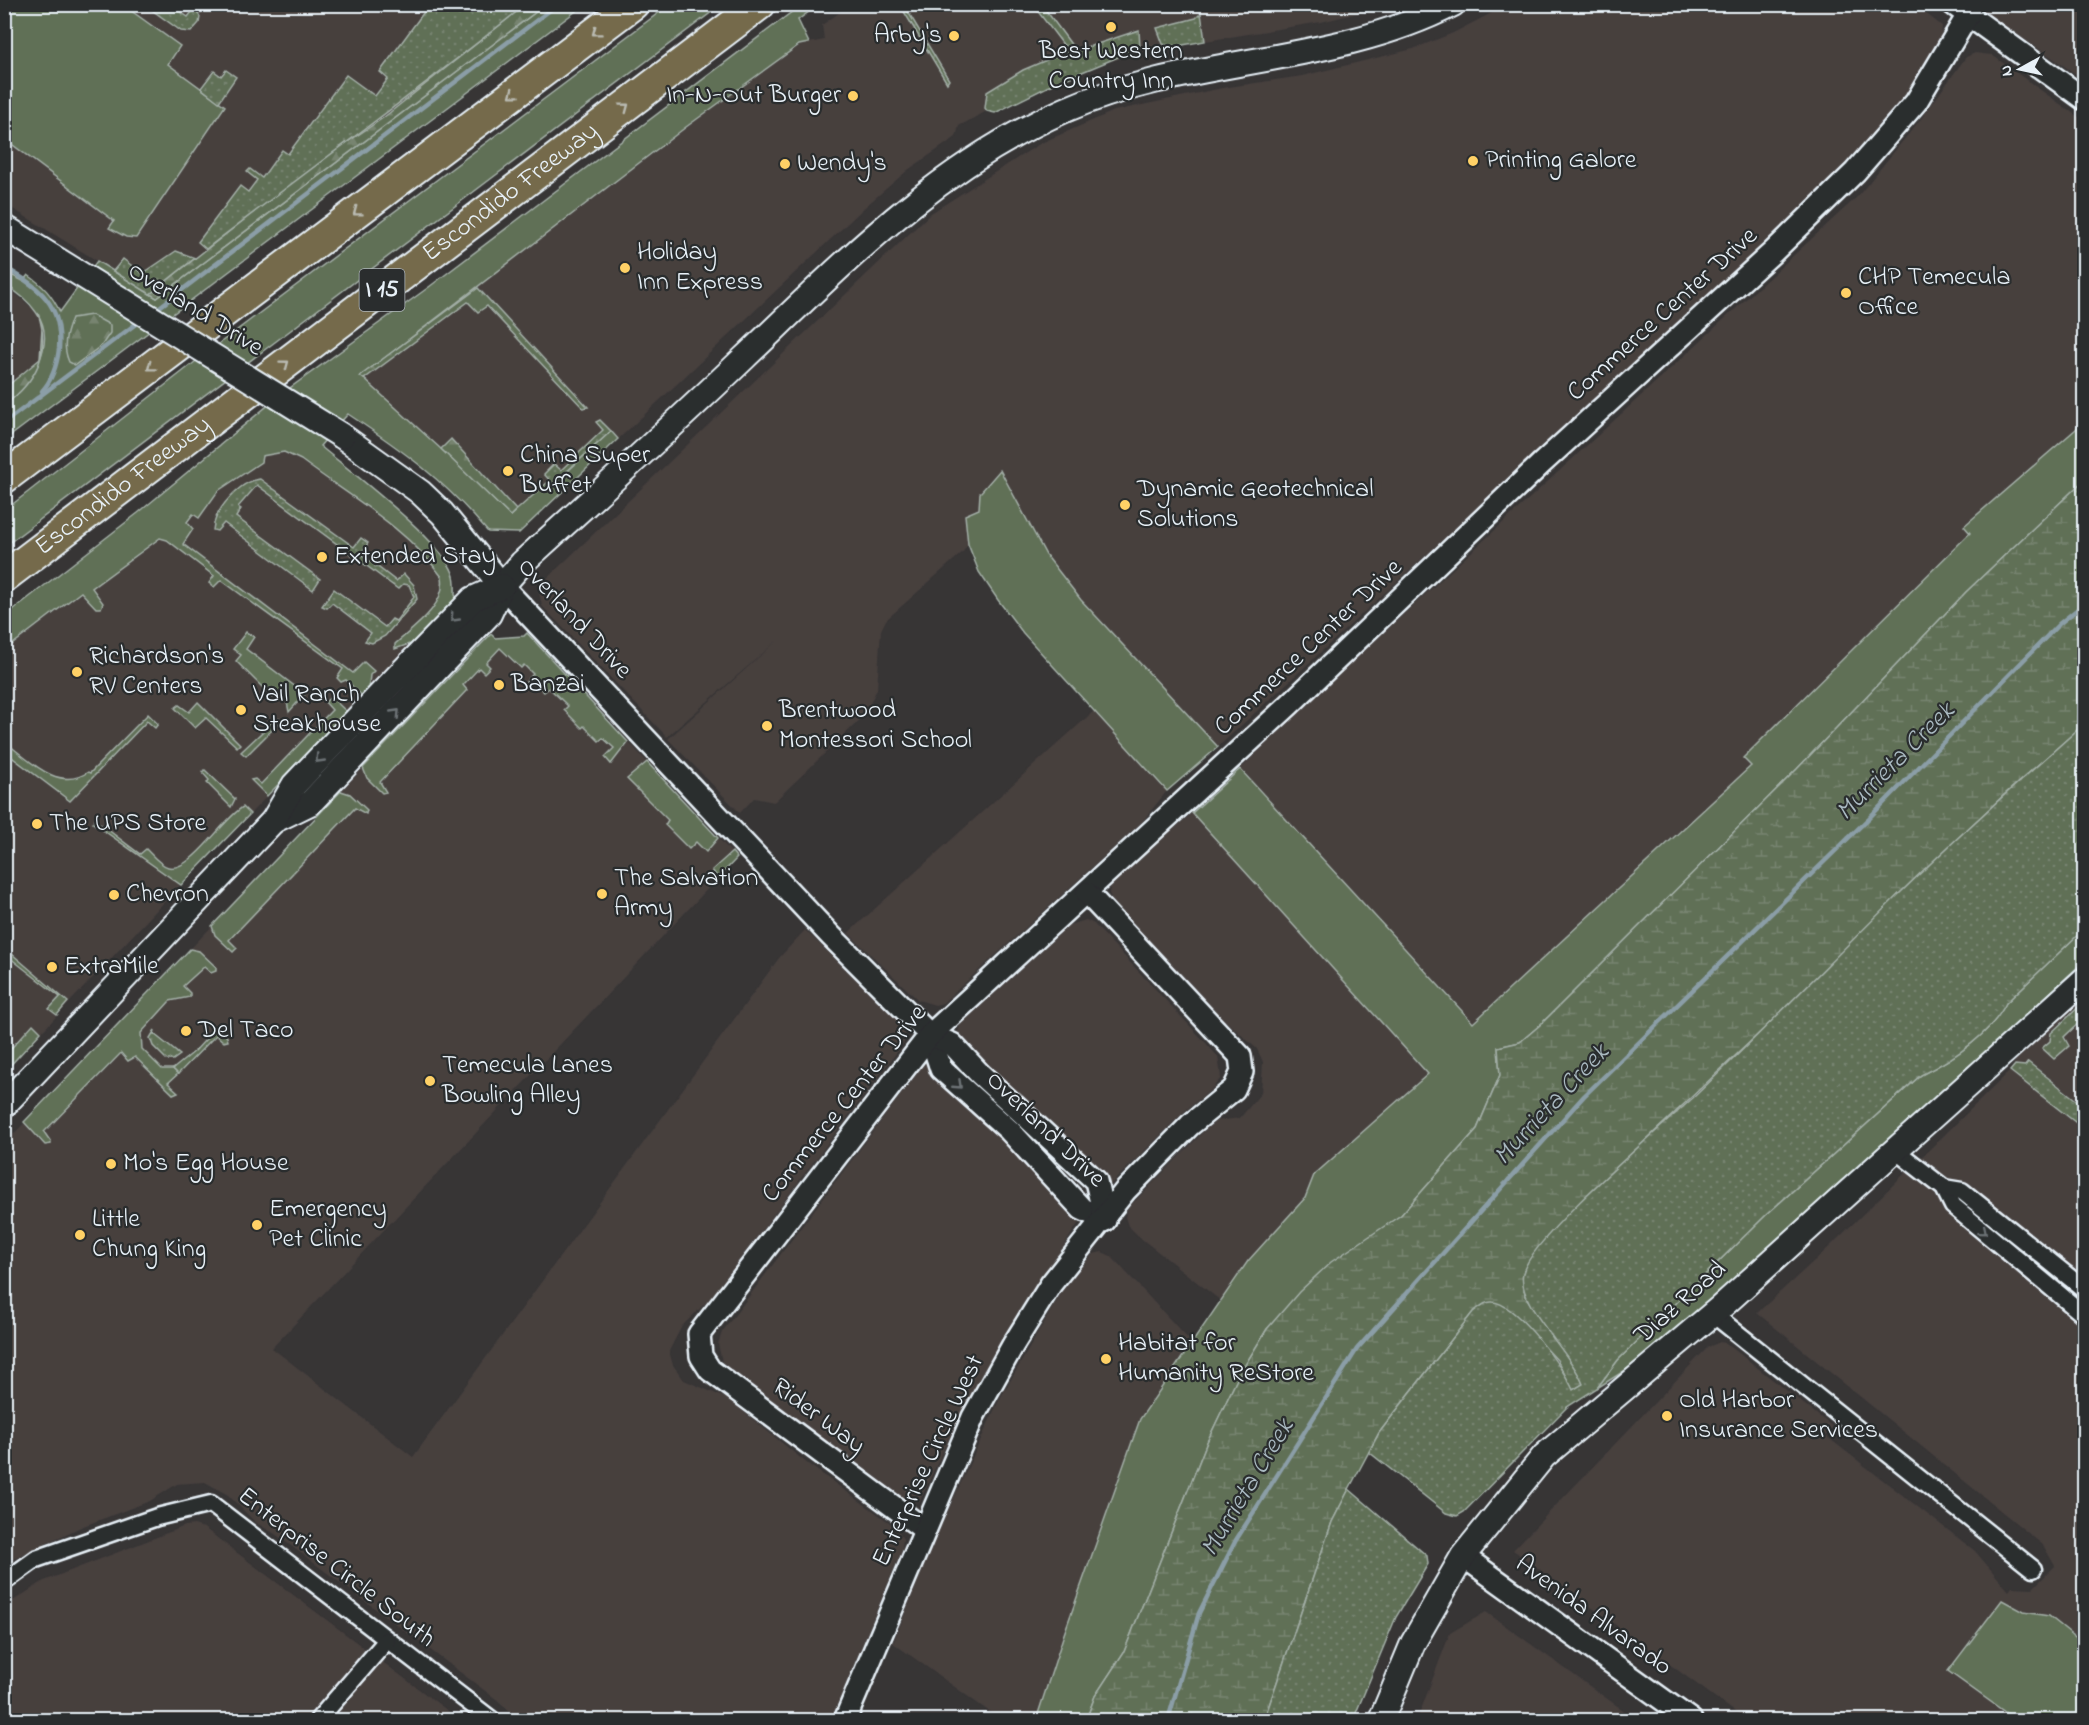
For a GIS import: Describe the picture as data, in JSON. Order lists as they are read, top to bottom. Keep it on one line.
{"streets":{"highway":["Escondido Freeway","I 15"],"main road":["Overland Drive","Diaz Road"],"street":["Commerce Center Drive","Rider Way","Enterprise Circle West","Enterprise Circle South","Avenida Alvarado"]},"crossings":[["Overland Drive","Commerce Center Drive"],["Overland Drive","Enterprise Circle West"],["Commerce Center Drive","Rider Way"],["Commerce Center Drive","Enterprise Circle West"],["Diaz Road","Avenida Alvarado"],["Rider Way","Enterprise Circle West"]],"water":["Murrieta Creek"],"places":["Best Western Country Inn","Arby's","In-N-Out Burger","Printing Galore","Wendy's","Holiday Inn Express","CHP Temecula Office","China Super Buffet","Dynamic Geotechnical Solutions","Extended Stay","Richardson's RV Centers","Banzai","Vail Ranch Steakhouse","Brentwood Montessori School","The UPS Store","The Salvation Army","Chevron","ExtraMile","Del Taco","Temecula Lanes Bowling Alley","Mo's Egg House","Emergency Pet Clinic","Little Chung King","Habitat for Humanity ReStore","Old Harbor Insurance Services"],"north":"left"}
